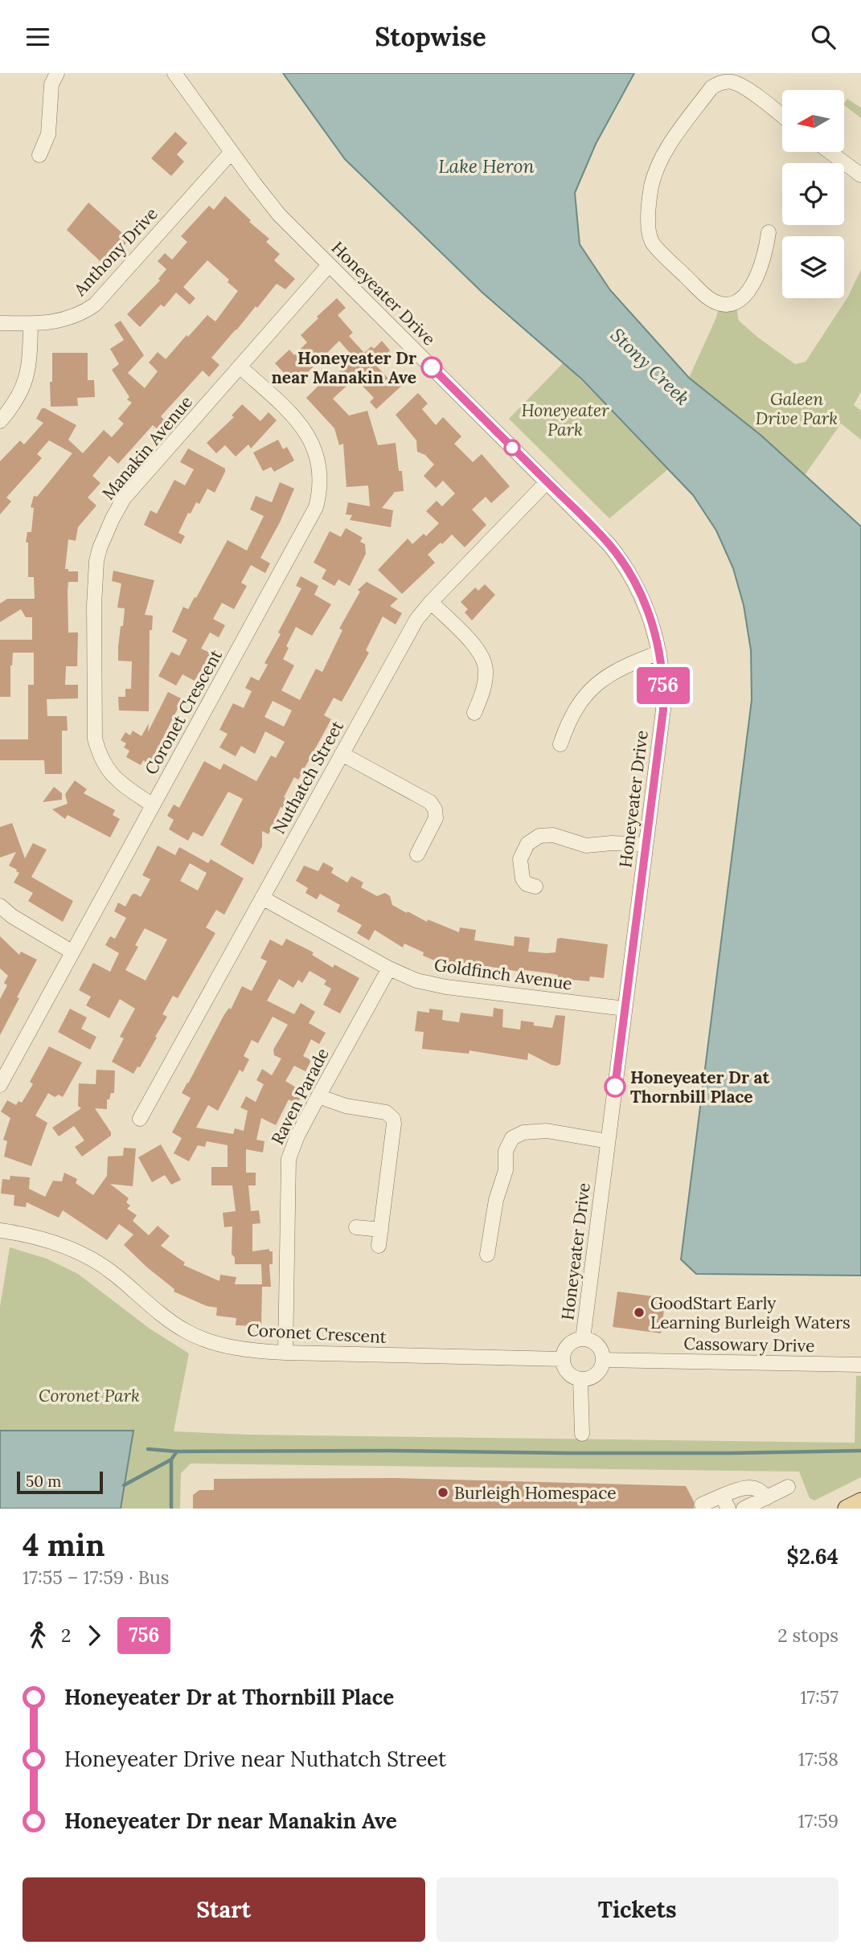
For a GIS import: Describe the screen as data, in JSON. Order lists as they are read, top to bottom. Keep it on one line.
{"streets":{"street":["Anthony Drive","Honeyeater Drive","Manakin Avenue","Coronet Crescent","Nuthatch Street","Goldfinch Avenue","Raven Parade","Cassowary Drive"]},"crossings":[["Anthony Drive","Honeyeater Drive"],["Honeyeater Drive","Manakin Avenue"],["Honeyeater Drive","Coronet Crescent"],["Honeyeater Drive","Nuthatch Street"],["Honeyeater Drive","Goldfinch Avenue"],["Honeyeater Drive","Cassowary Drive"],["Manakin Avenue","Coronet Crescent"],["Coronet Crescent","Raven Parade"],["Coronet Crescent","Cassowary Drive"],["Nuthatch Street","Goldfinch Avenue"],["Goldfinch Avenue","Raven Parade"]],"water":["Lake Heron","Stony Creek"],"parks":["Galeen Drive Park","Honeyeater Park","Coronet Park"],"places":["Honeyeater Dr near Manakin Ave","Honeyeater Dr at Thornbill Place","GoodStart Early Learning Burleigh Waters","Burleigh Homespace"],"lines":["bus line 756"],"scale_bar":"50 m","north":"left","page":{"header":"Stopwise","on_map":"756","scale":"50 m","heading":["4 min","17:55 – 17:59 · Bus","$2.64"],"legs":["2","756","2 stops"],"list":[{"name":"Honeyeater Dr at Thornbill Place","value":"17:57"},{"name":"Honeyeater Drive near Nuthatch Street","value":"17:58"},{"name":"Honeyeater Dr near Manakin Ave","value":"17:59"}],"buttons":["Start","Tickets"]}}
